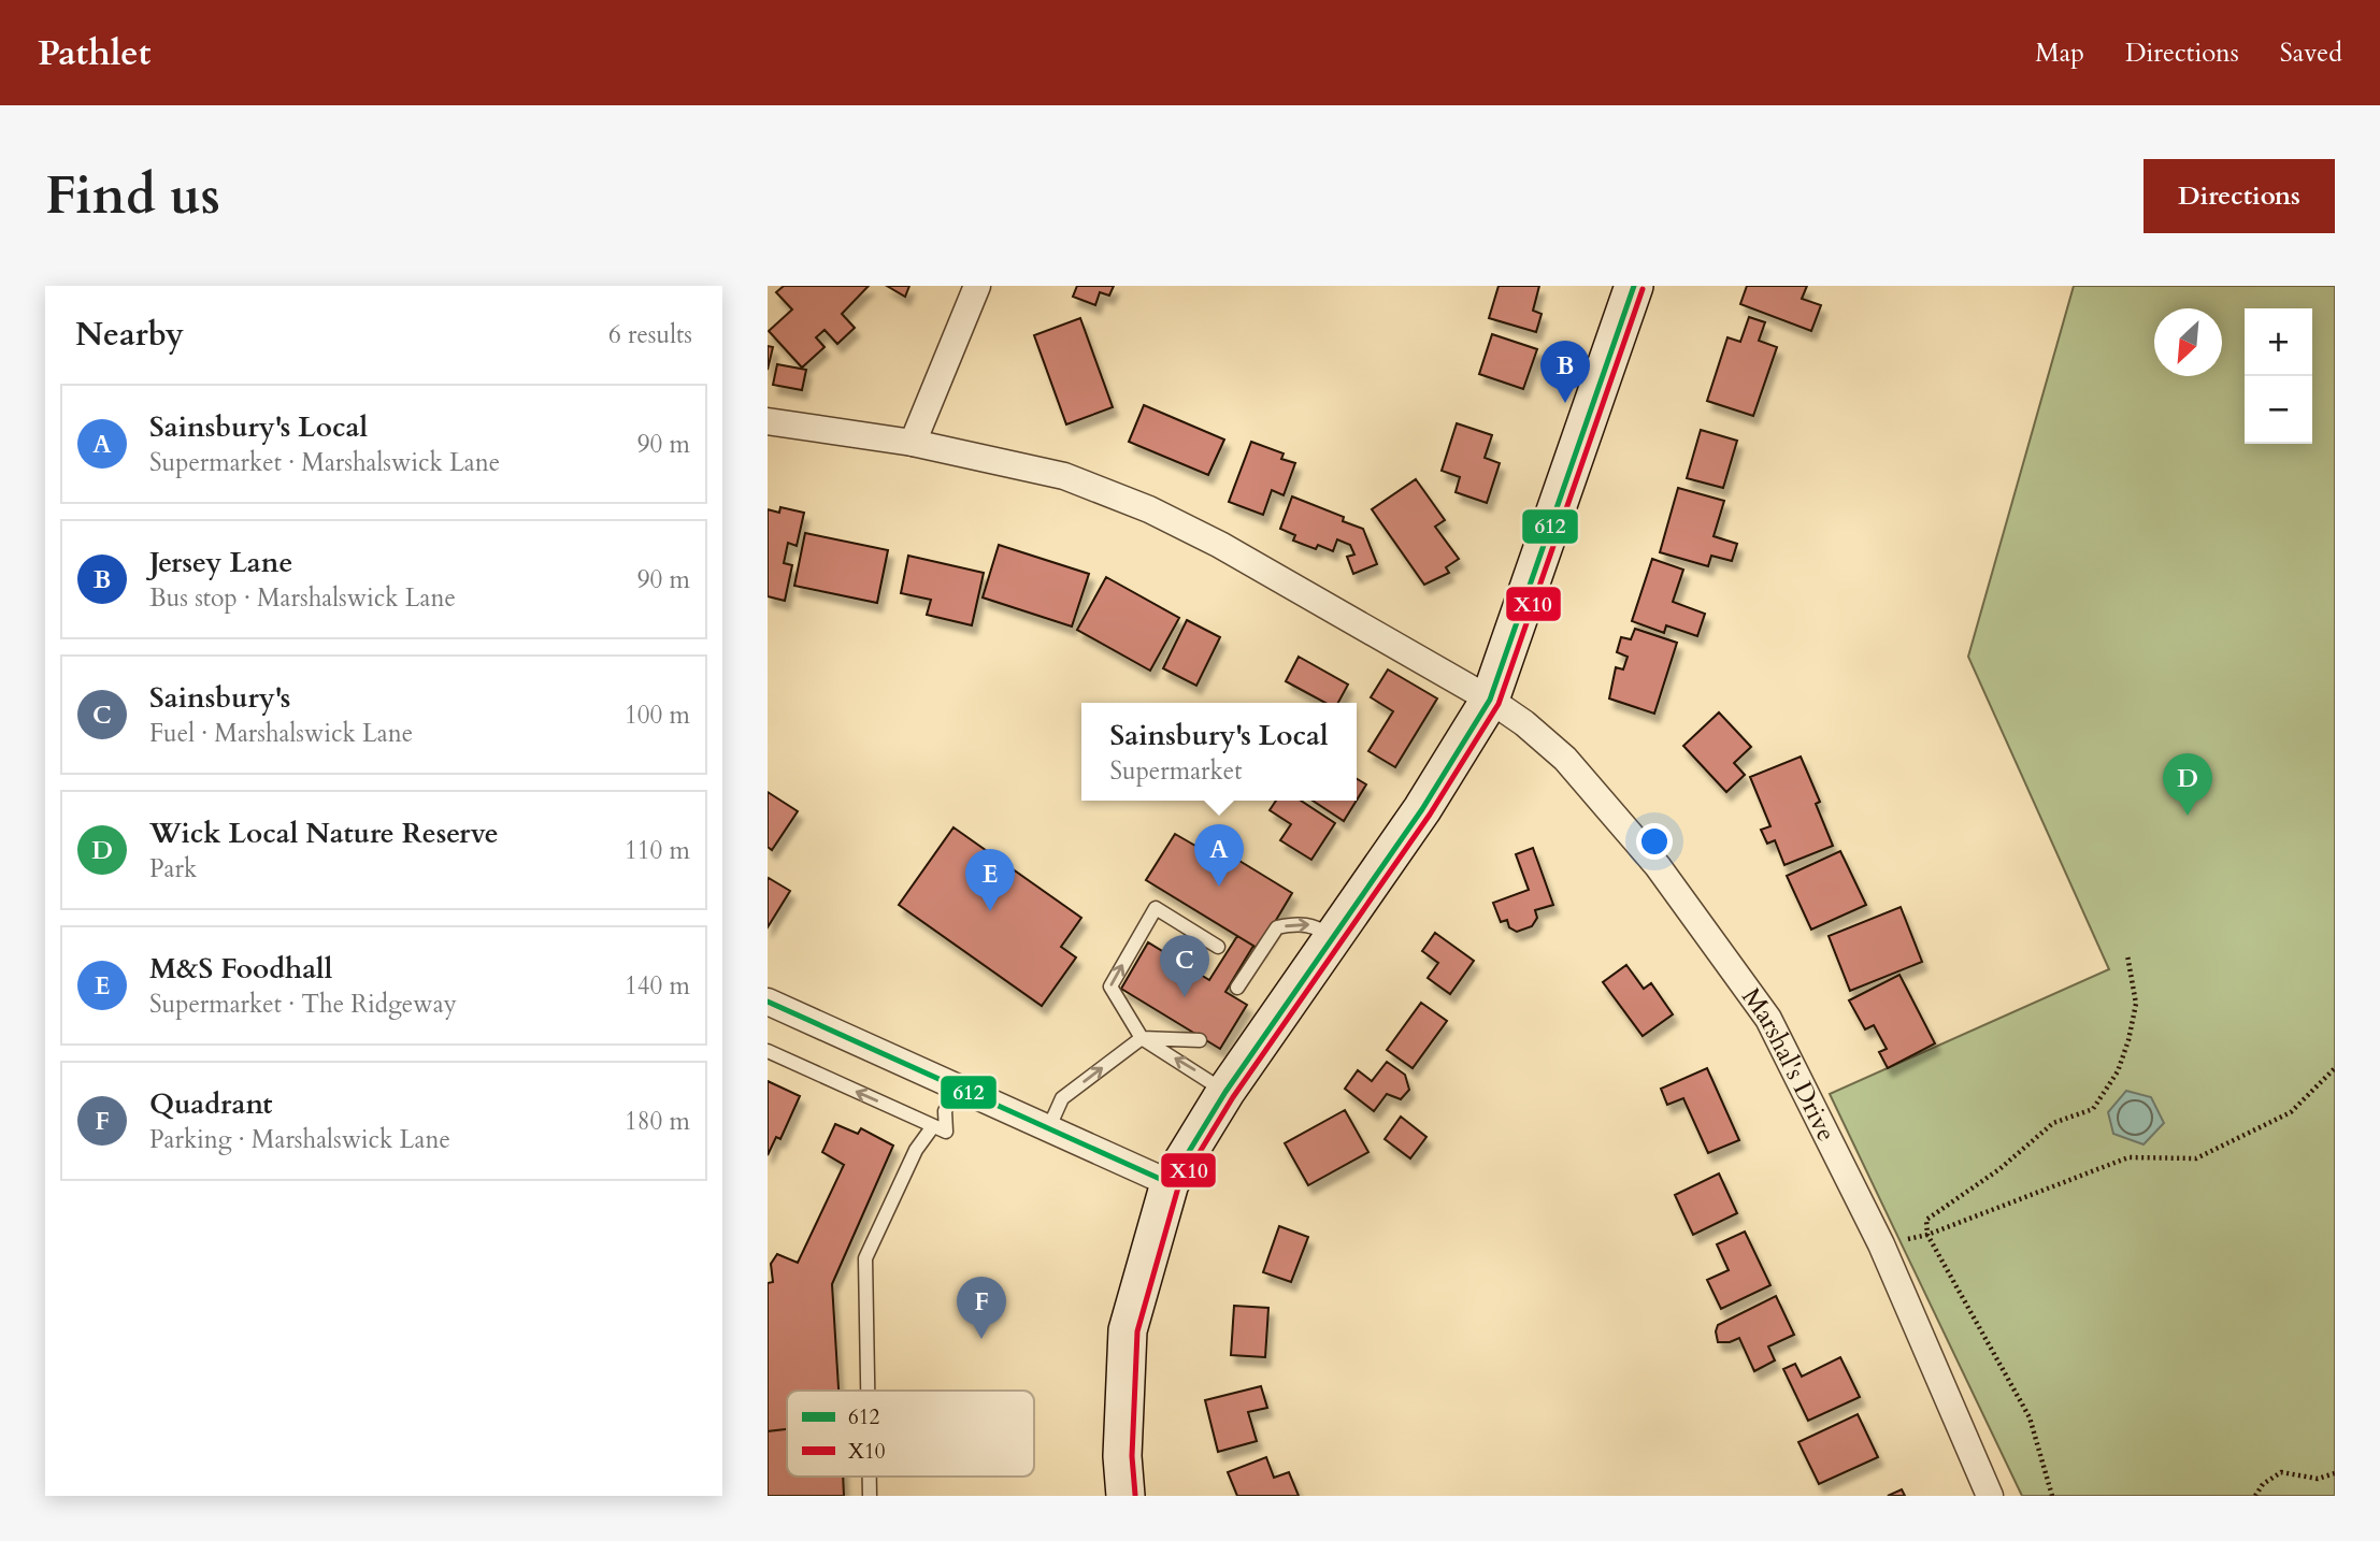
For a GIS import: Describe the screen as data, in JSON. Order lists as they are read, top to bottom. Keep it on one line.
{"streets":{"street":["Marshal's Drive"]},"lines":["transit line 612","transit line X10"],"legend":["612","X10"],"north":"bottom left","page":{"header":"Pathlet","nav":["Map","Directions","Saved"],"buttons":"Directions","title":"Find us","heading":["Nearby","6 results"],"map_buttons":["+","−"],"pins":["B","D","A","E","C","F"],"list":[{"mark":"A","name":"Sainsbury's Local","note":"Supermarket · Marshalswick Lane","value":"90 m"},{"mark":"B","name":"Jersey Lane","note":"Bus stop · Marshalswick Lane","value":"90 m"},{"mark":"C","name":"Sainsbury's","note":"Fuel · Marshalswick Lane","value":"100 m"},{"mark":"D","name":"Wick Local Nature Reserve","note":"Park","value":"110 m"},{"mark":"E","name":"M&S Foodhall","note":"Supermarket · The Ridgeway","value":"140 m"},{"mark":"F","name":"Quadrant","note":"Parking · Marshalswick Lane","value":"180 m"}],"popup":["Sainsbury's Local","Supermarket"]}}
